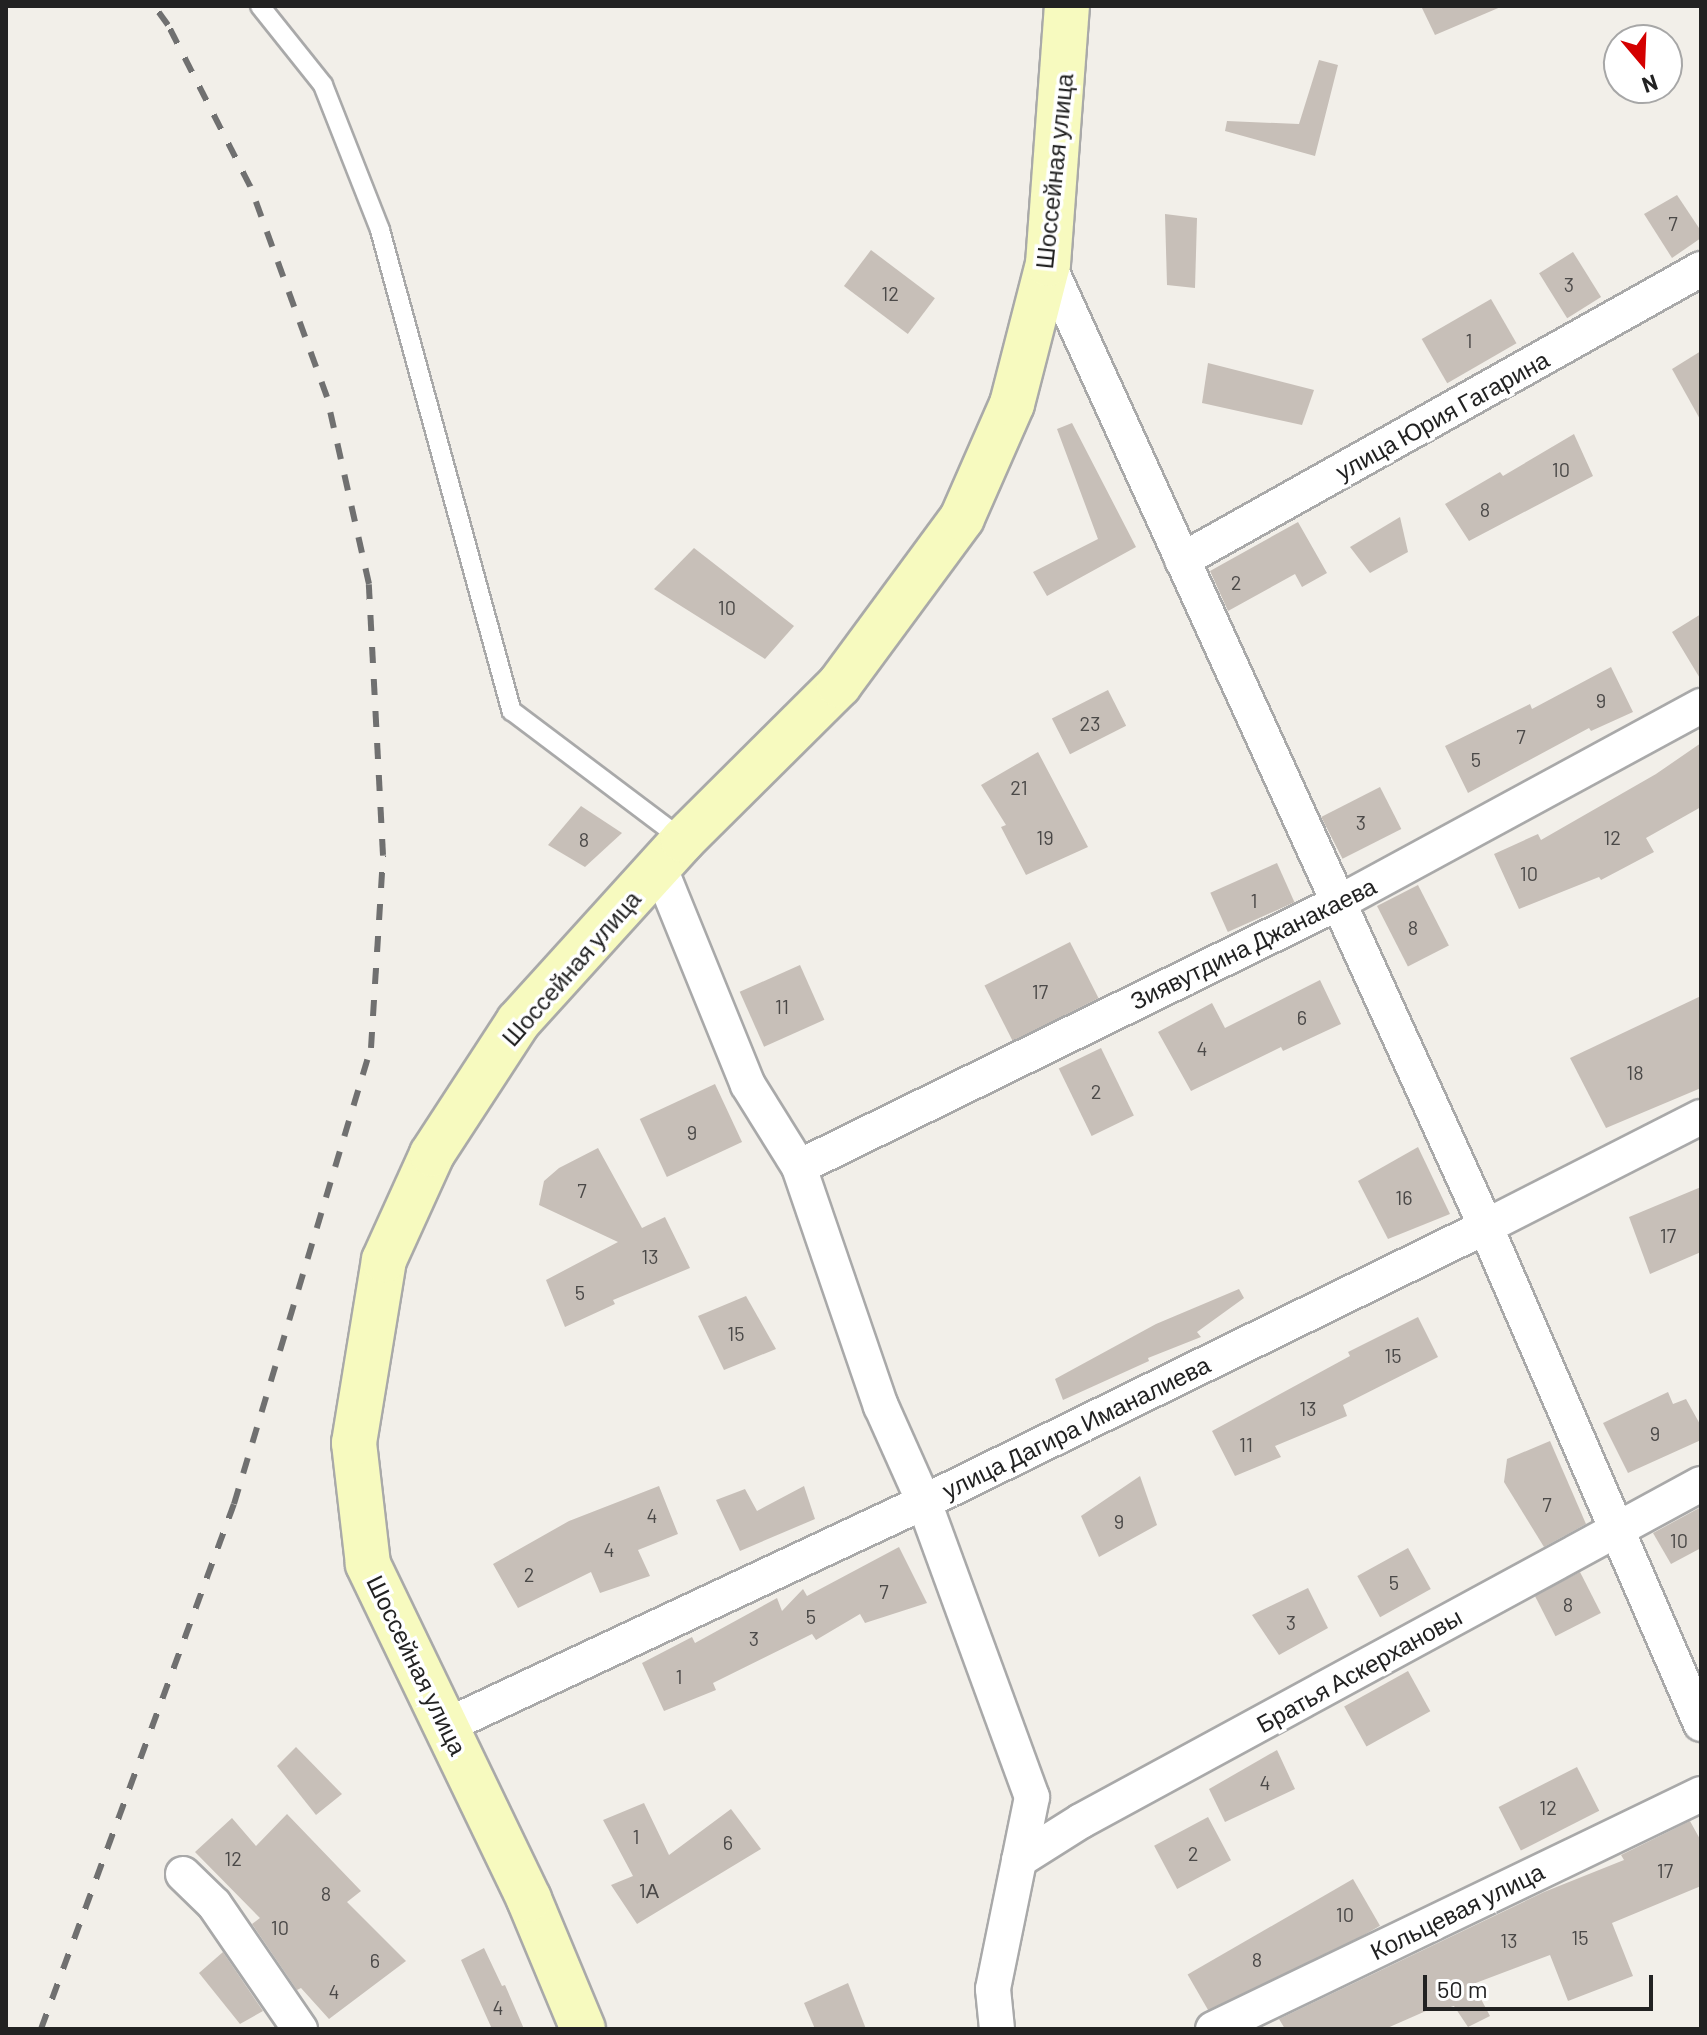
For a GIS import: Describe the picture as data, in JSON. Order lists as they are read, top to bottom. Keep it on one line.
{"streets":{"main road":["Шоссейная улица"],"street":["улица Юрия Гагарина","Зиявутдина Джанакаева","улица Дагира Иманалиева","Братья Аскерхановы","Кольцевая улица"]},"crossings":[["Шоссейная улица","улица Дагира Иманалиева"]],"house_numbers":["7","3","12","1","10","8","2","10","9","23","7","5","21","3","19","12","8","10","1","8","17","11","6","4","18","2","9","7","16","17","13","5","15","15","13","9","11","7","4","9","10","4","2","5","7","8","5","3","3","1","4","12","1","6","2","12","17","1А","8","10","10","15","13","8","6","4","4"],"scale_bar":"50 m","north":"bottom"}
